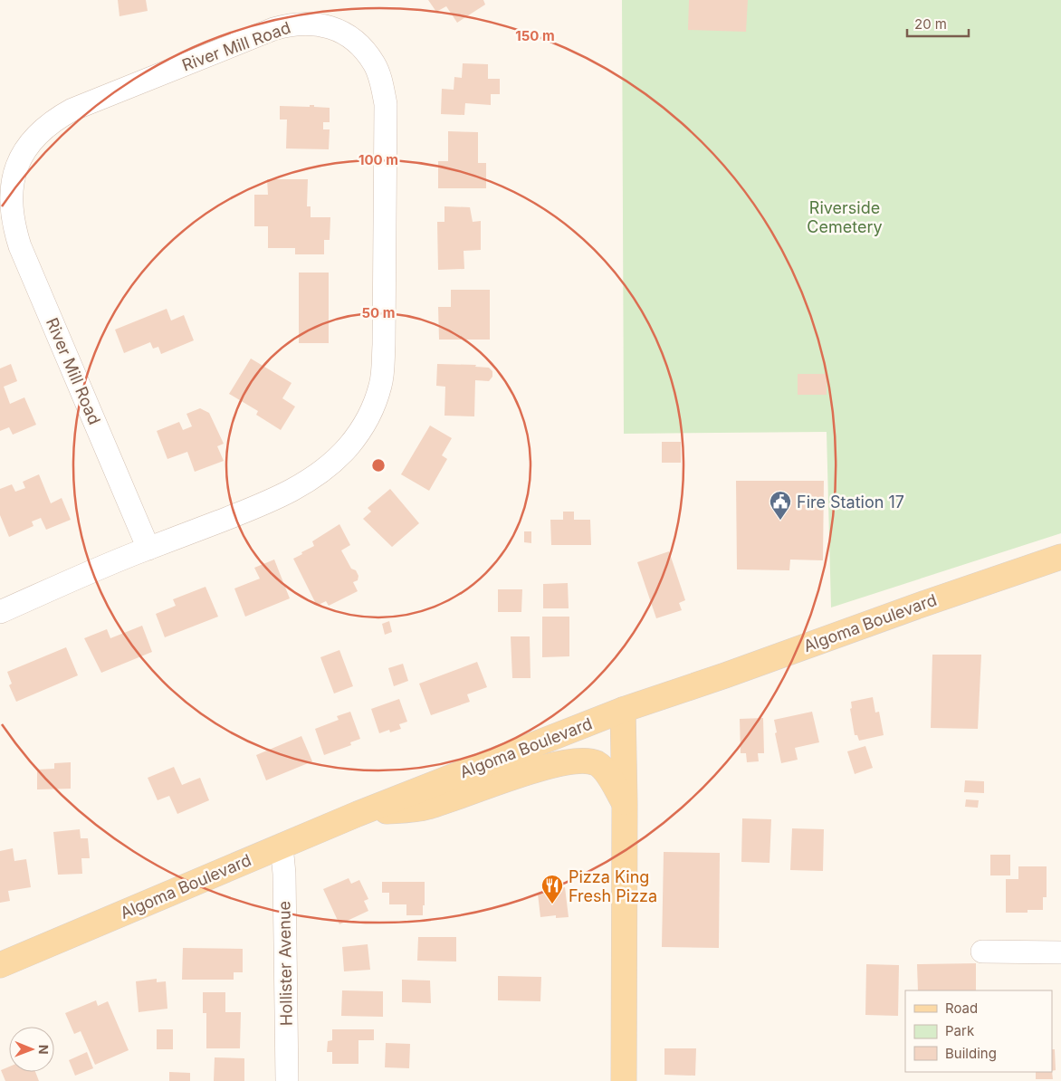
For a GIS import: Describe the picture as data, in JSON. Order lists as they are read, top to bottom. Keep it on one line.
{"streets":{"main road":["Algoma Boulevard"],"street":["River Mill Road","Hollister Avenue"]},"crossings":[["Algoma Boulevard","Hollister Avenue"]],"parks":["Riverside Cemetery"],"places":{"public building":["Fire Station 17"],"restaurant":["Pizza King Fresh Pizza"]},"legend":["Road","Park","Building"],"scale_bar":"20 m","north":"right","rings":["150 m","100 m","50 m"]}
